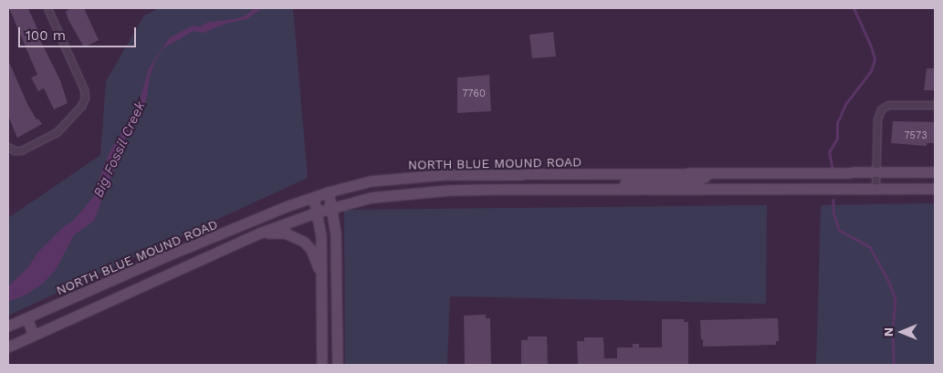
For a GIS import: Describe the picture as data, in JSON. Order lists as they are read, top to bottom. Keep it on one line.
{"streets":{"main road":["NORTH BLUE MOUND ROAD"]},"water":["Big Fossil Creek"],"house_numbers":["7760","7573"],"scale_bar":"100 m","north":"left"}
